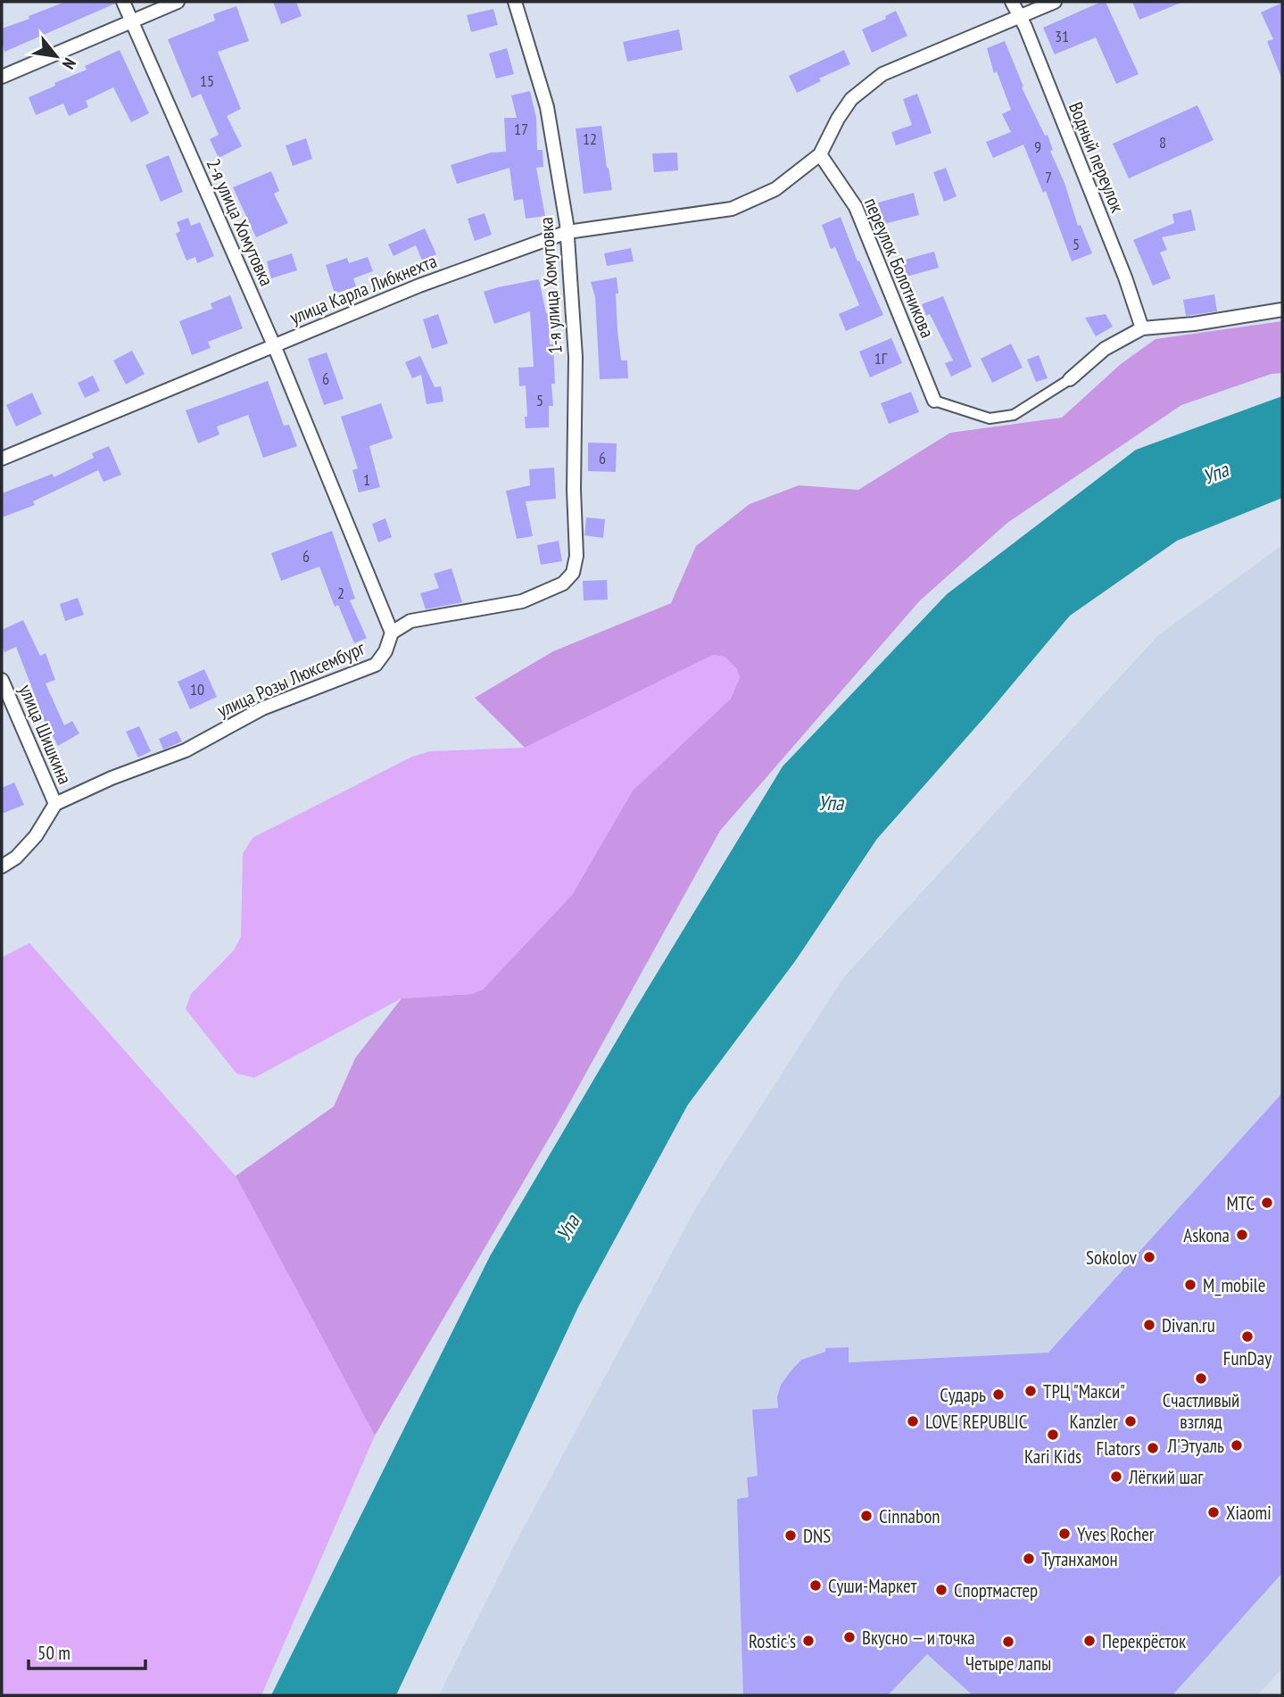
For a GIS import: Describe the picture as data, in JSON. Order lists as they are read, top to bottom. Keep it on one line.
{"streets":{"street":["Водный переулок","2-я улица Хомутовка","переулок Болотникова","1-я улица Хомутовка","улица Карла Либкнехта","улица Розы Люксембург","улица Шишкина"]},"crossings":[["2-я улица Хомутовка","1-я улица Хомутовка"],["2-я улица Хомутовка","улица Карла Либкнехта"],["2-я улица Хомутовка","улица Розы Люксембург"],["переулок Болотникова","улица Карла Либкнехта"],["1-я улица Хомутовка","улица Карла Либкнехта"],["1-я улица Хомутовка","улица Розы Люксембург"],["улица Розы Люксембург","улица Шишкина"]],"water":["Упа"],"places":["МТС","Askona","Sokolov","M_mobile","Divan.ru","FunDay","Счастливый взгляд","ТРЦ \"Макси\"","Сударь","LOVE REPUBLIC","Kanzler","Kari Kids","Л'Этуаль","Flators","Лёгкий шаг","Xiaomi","Cinnabon","Yves Rocher","DNS","Тутанхамон","Суши-Маркет","Спортмастер","Вкусно — и точка","Rostic's","Перекрёсток","Четыре лапы"],"house_numbers":["31","15","17","12","8","9","7","5","1Г","6","5","6","1","6","2","10"],"scale_bar":"50 m","north":"bottom right"}
